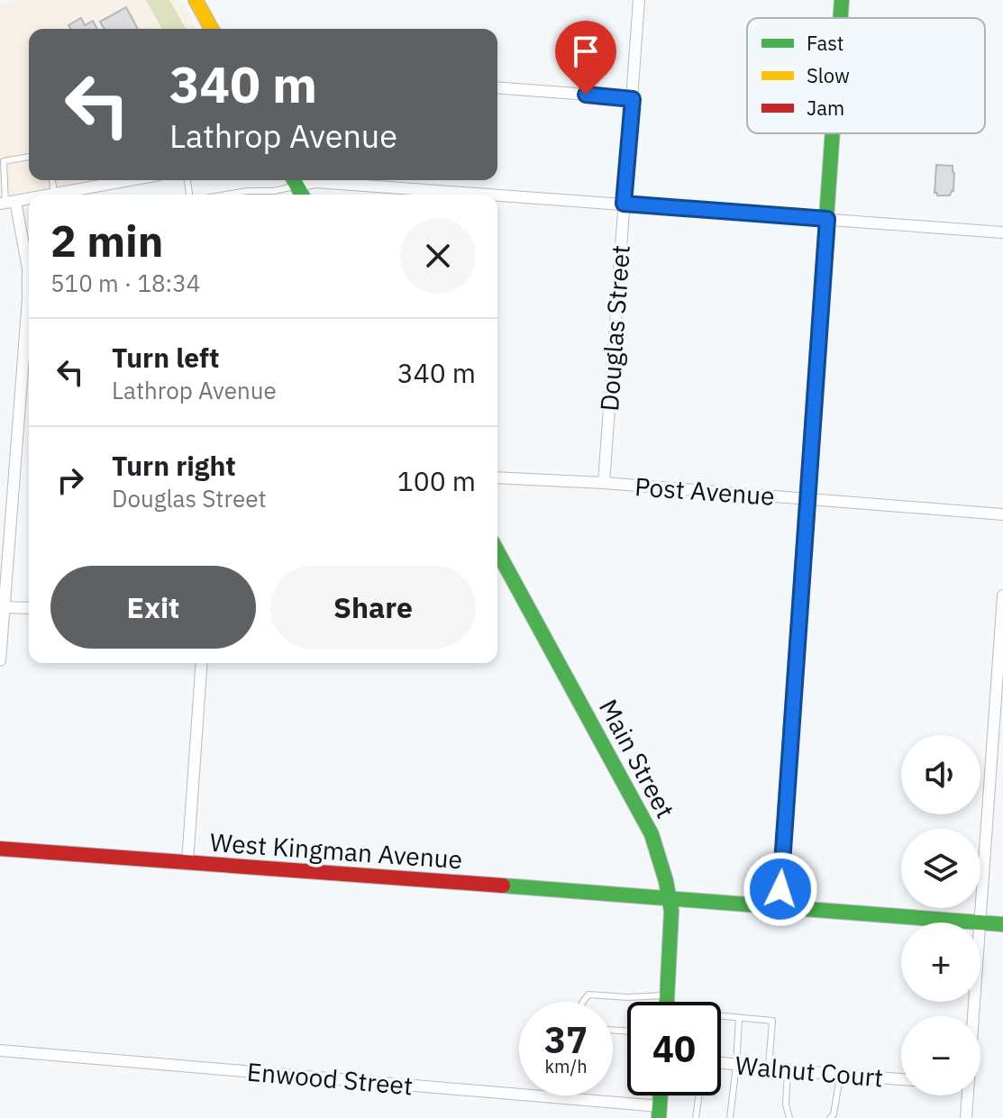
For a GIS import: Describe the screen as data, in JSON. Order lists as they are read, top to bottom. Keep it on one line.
{"streets":{"street":["Douglas Street","Post Avenue","Main Street","West Kingman Avenue","Walnut Court","Enwood Street"]},"crossings":[["Douglas Street","Post Avenue"],["Main Street","West Kingman Avenue"]],"legend":["Fast","Slow","Jam"],"page":{"turn":["340 m","Lathrop Avenue"],"heading":["2 min","510 m · 18:34"],"list":[{"name":"Turn left","note":"Lathrop Avenue","value":"340 m"},{"name":"Turn right","note":"Douglas Street","value":"100 m"}],"buttons":["Exit","Share"],"map_buttons":["+","−"],"speed":"37 km/h","limit":"40"}}
